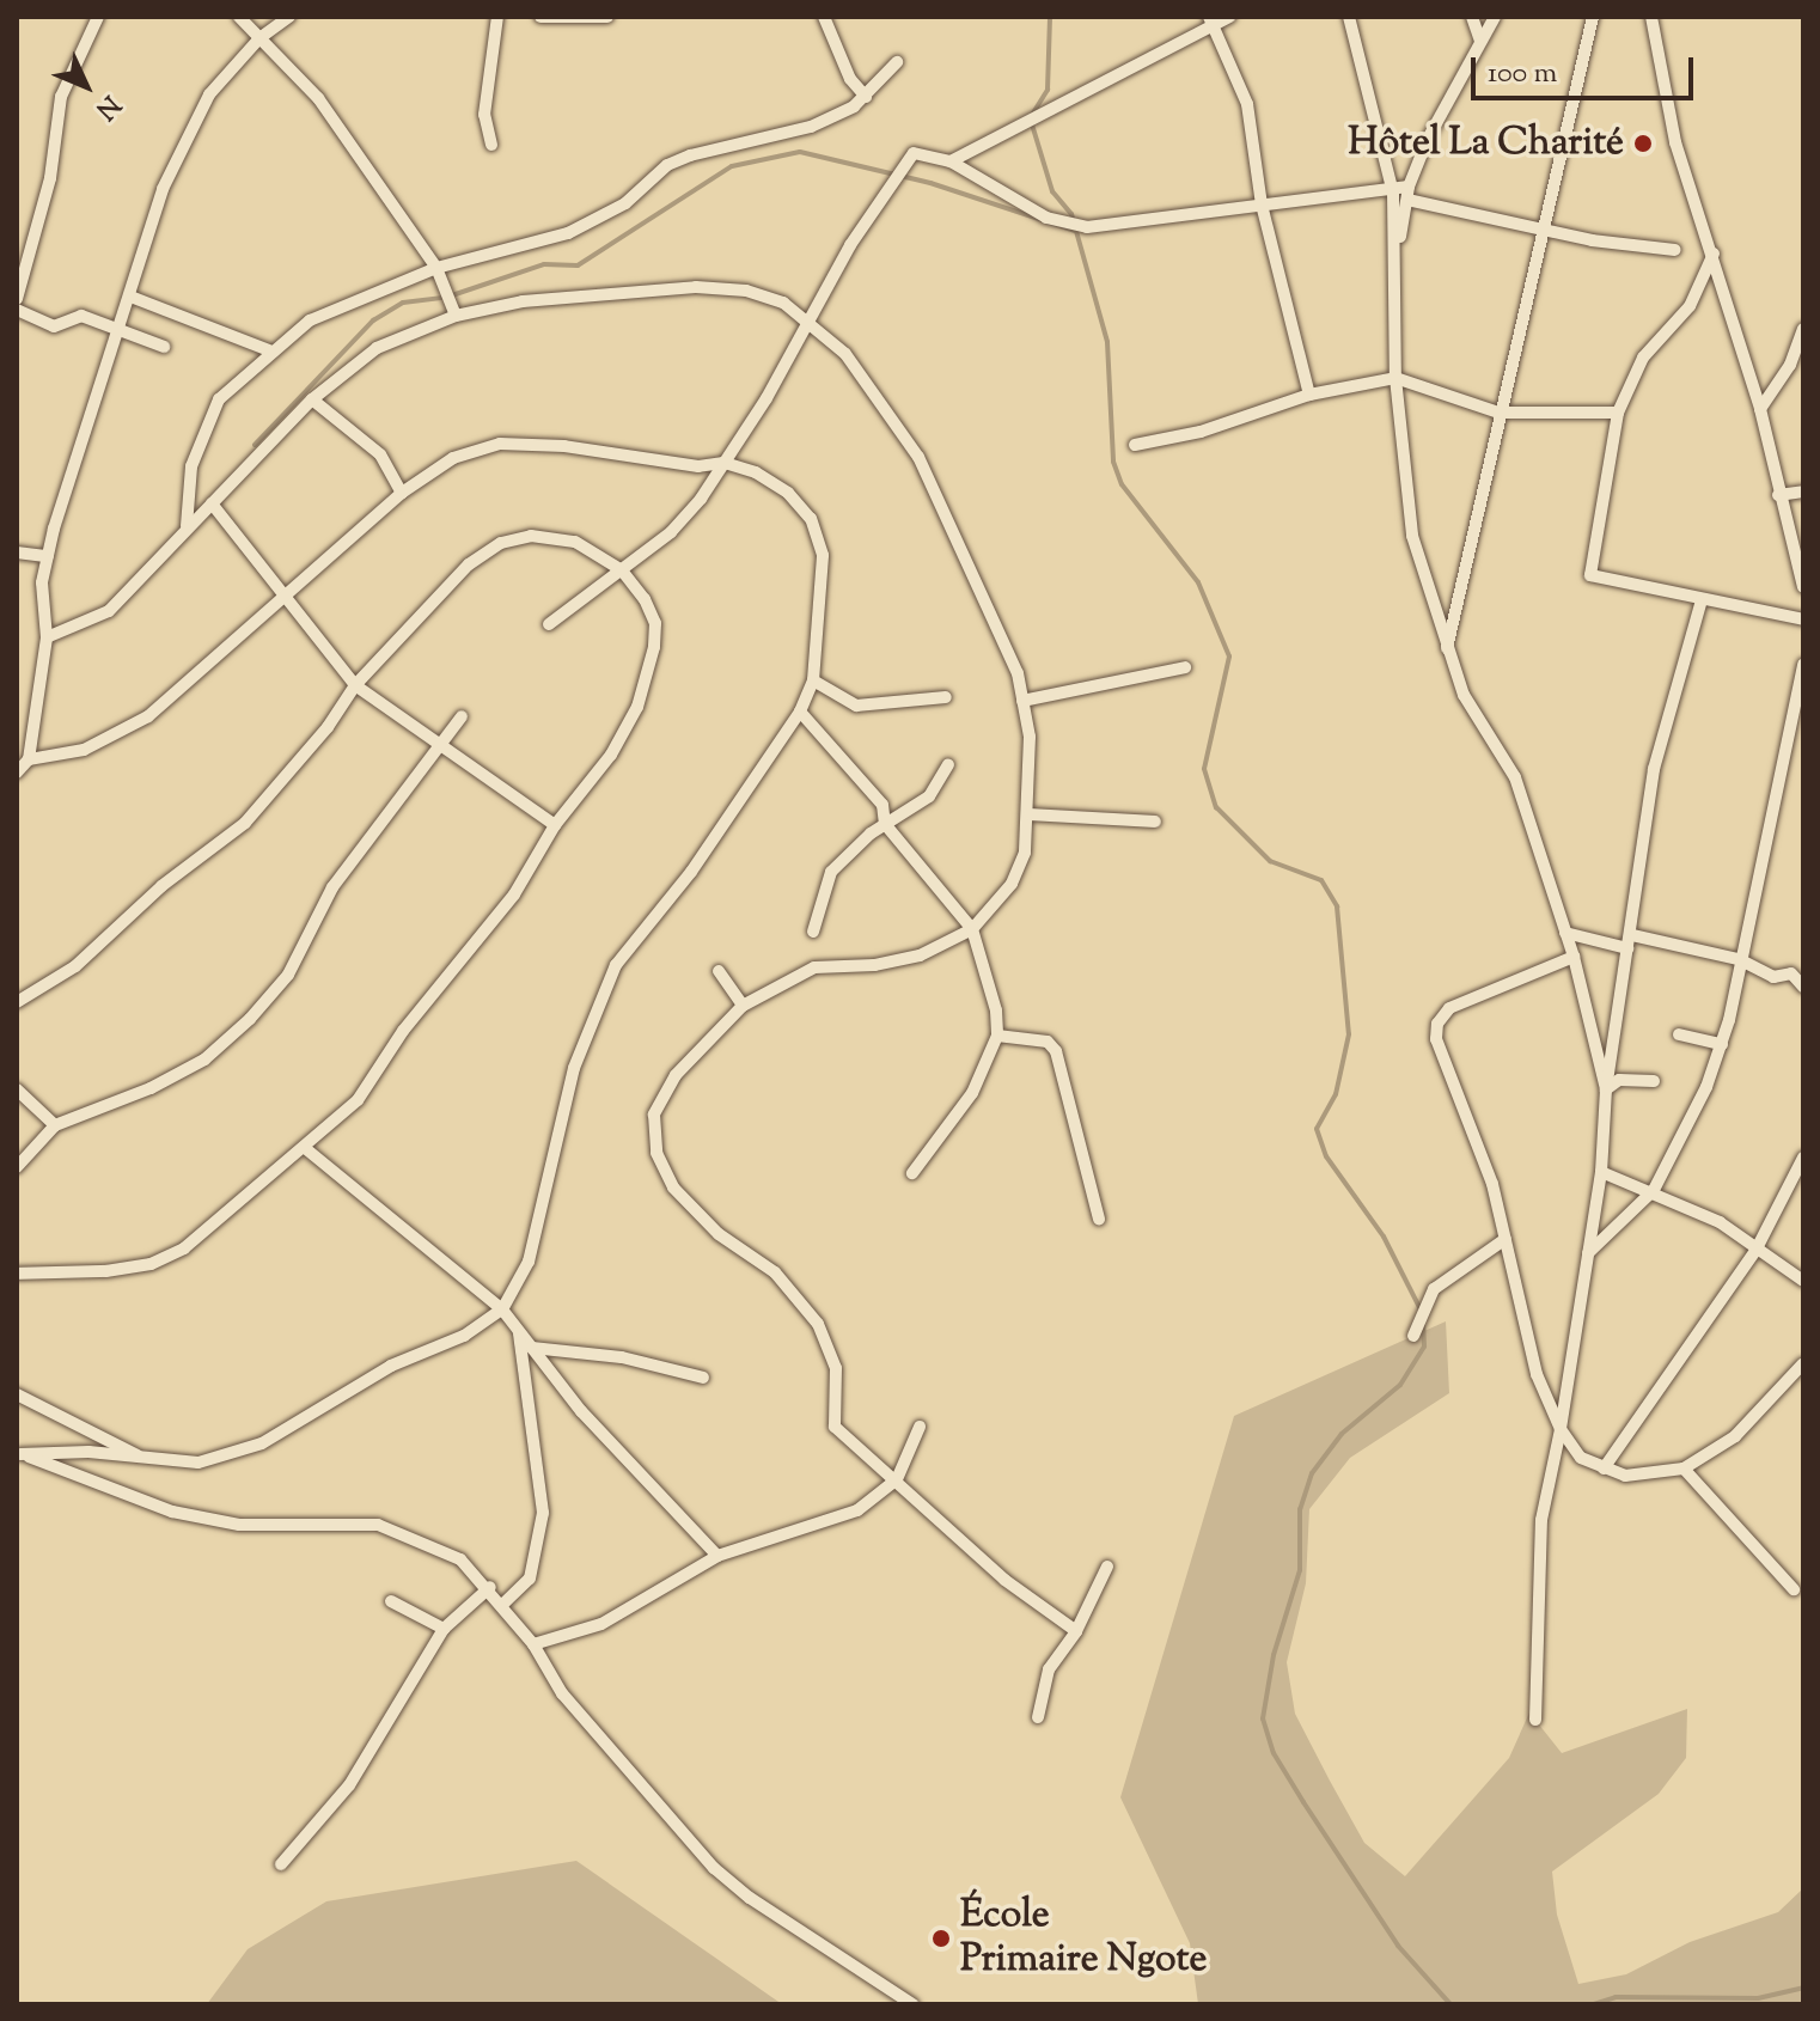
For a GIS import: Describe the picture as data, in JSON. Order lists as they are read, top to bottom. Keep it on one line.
{"places":["Hôtel La Charité","École Primaire Ngote"],"scale_bar":"100 m","north":"bottom right"}
